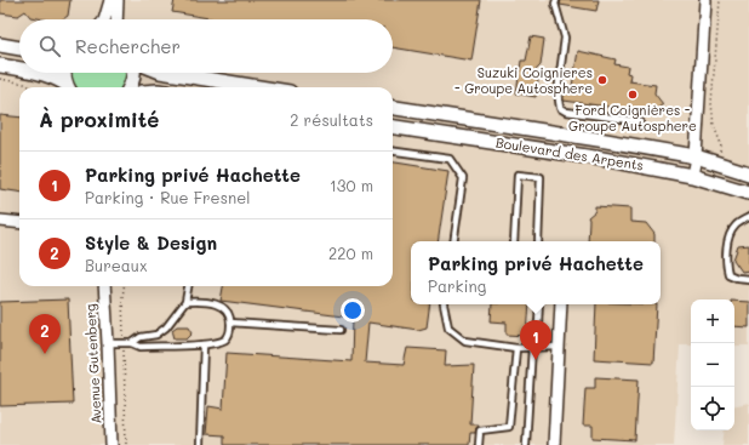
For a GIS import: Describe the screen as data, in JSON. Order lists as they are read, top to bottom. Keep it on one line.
{"streets":{"street":["Boulevard des Arpents","Avenue Gutenberg"]},"places":["Suzuki Coignieres - Groupe Autosphere","Ford Coignières - Groupe Autosphere"],"page":{"search":"Rechercher","heading":["À proximité","2 résultats"],"list":[{"mark":"1","name":"Parking privé Hachette","note":"Parking · Rue Fresnel","value":"130 m"},{"mark":"2","name":"Style & Design","note":"Bureaux","value":"220 m"}],"popup":["Parking privé Hachette","Parking"],"map_buttons":["+","−"],"pins":["2","1"]}}
